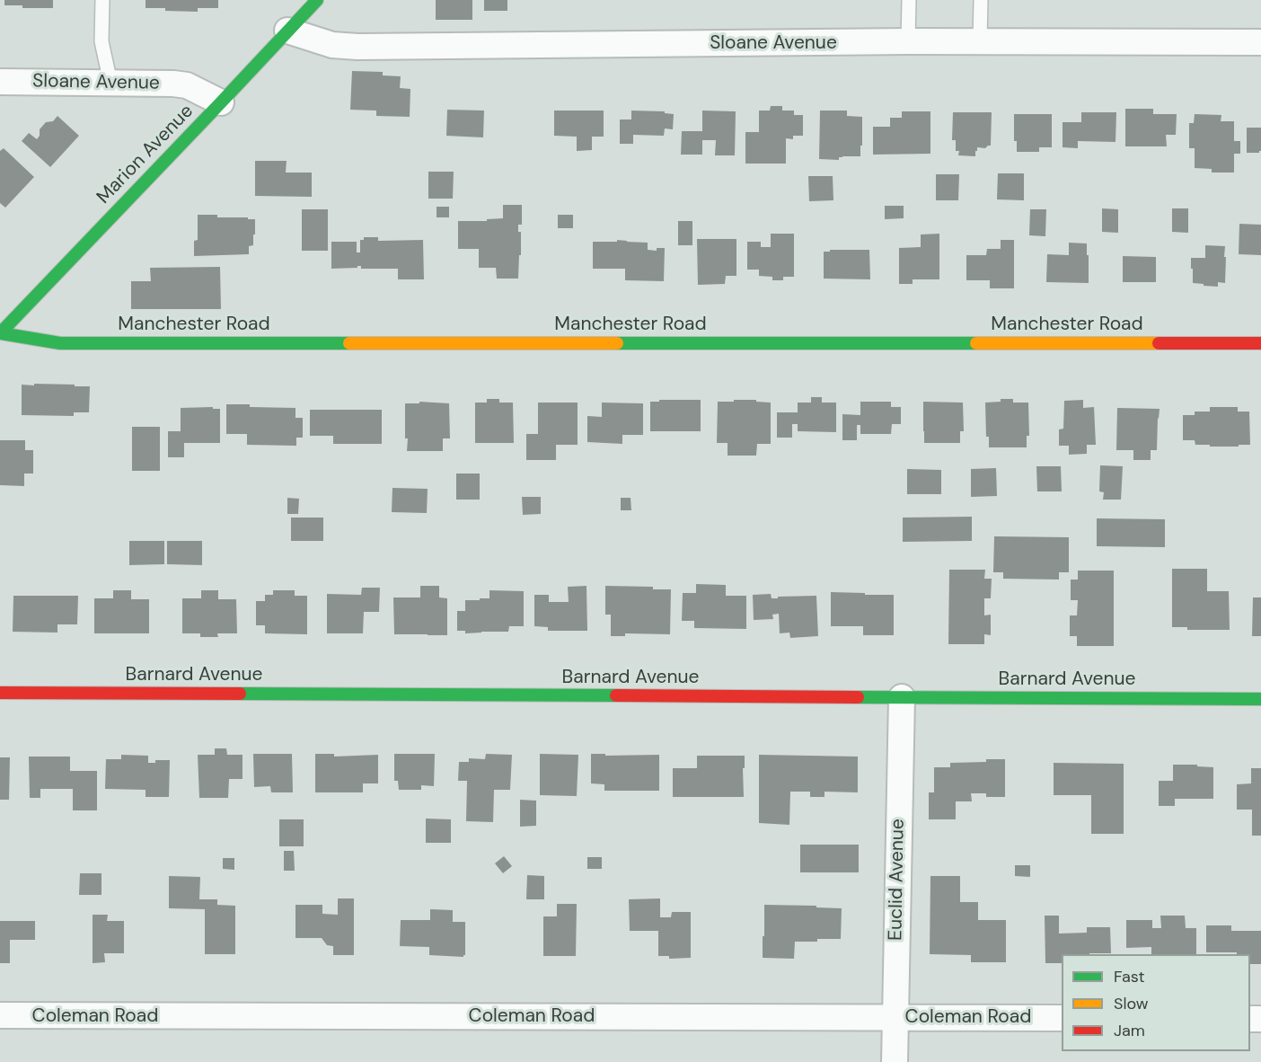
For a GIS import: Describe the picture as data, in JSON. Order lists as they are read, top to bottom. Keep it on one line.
{"streets":{"street":["Sloane Avenue","Marion Avenue","Manchester Road","Barnard Avenue","Euclid Avenue","Coleman Road"]},"crossings":[["Sloane Avenue","Marion Avenue"],["Marion Avenue","Manchester Road"],["Barnard Avenue","Euclid Avenue"],["Euclid Avenue","Coleman Road"]],"legend":["Fast","Slow","Jam"]}
